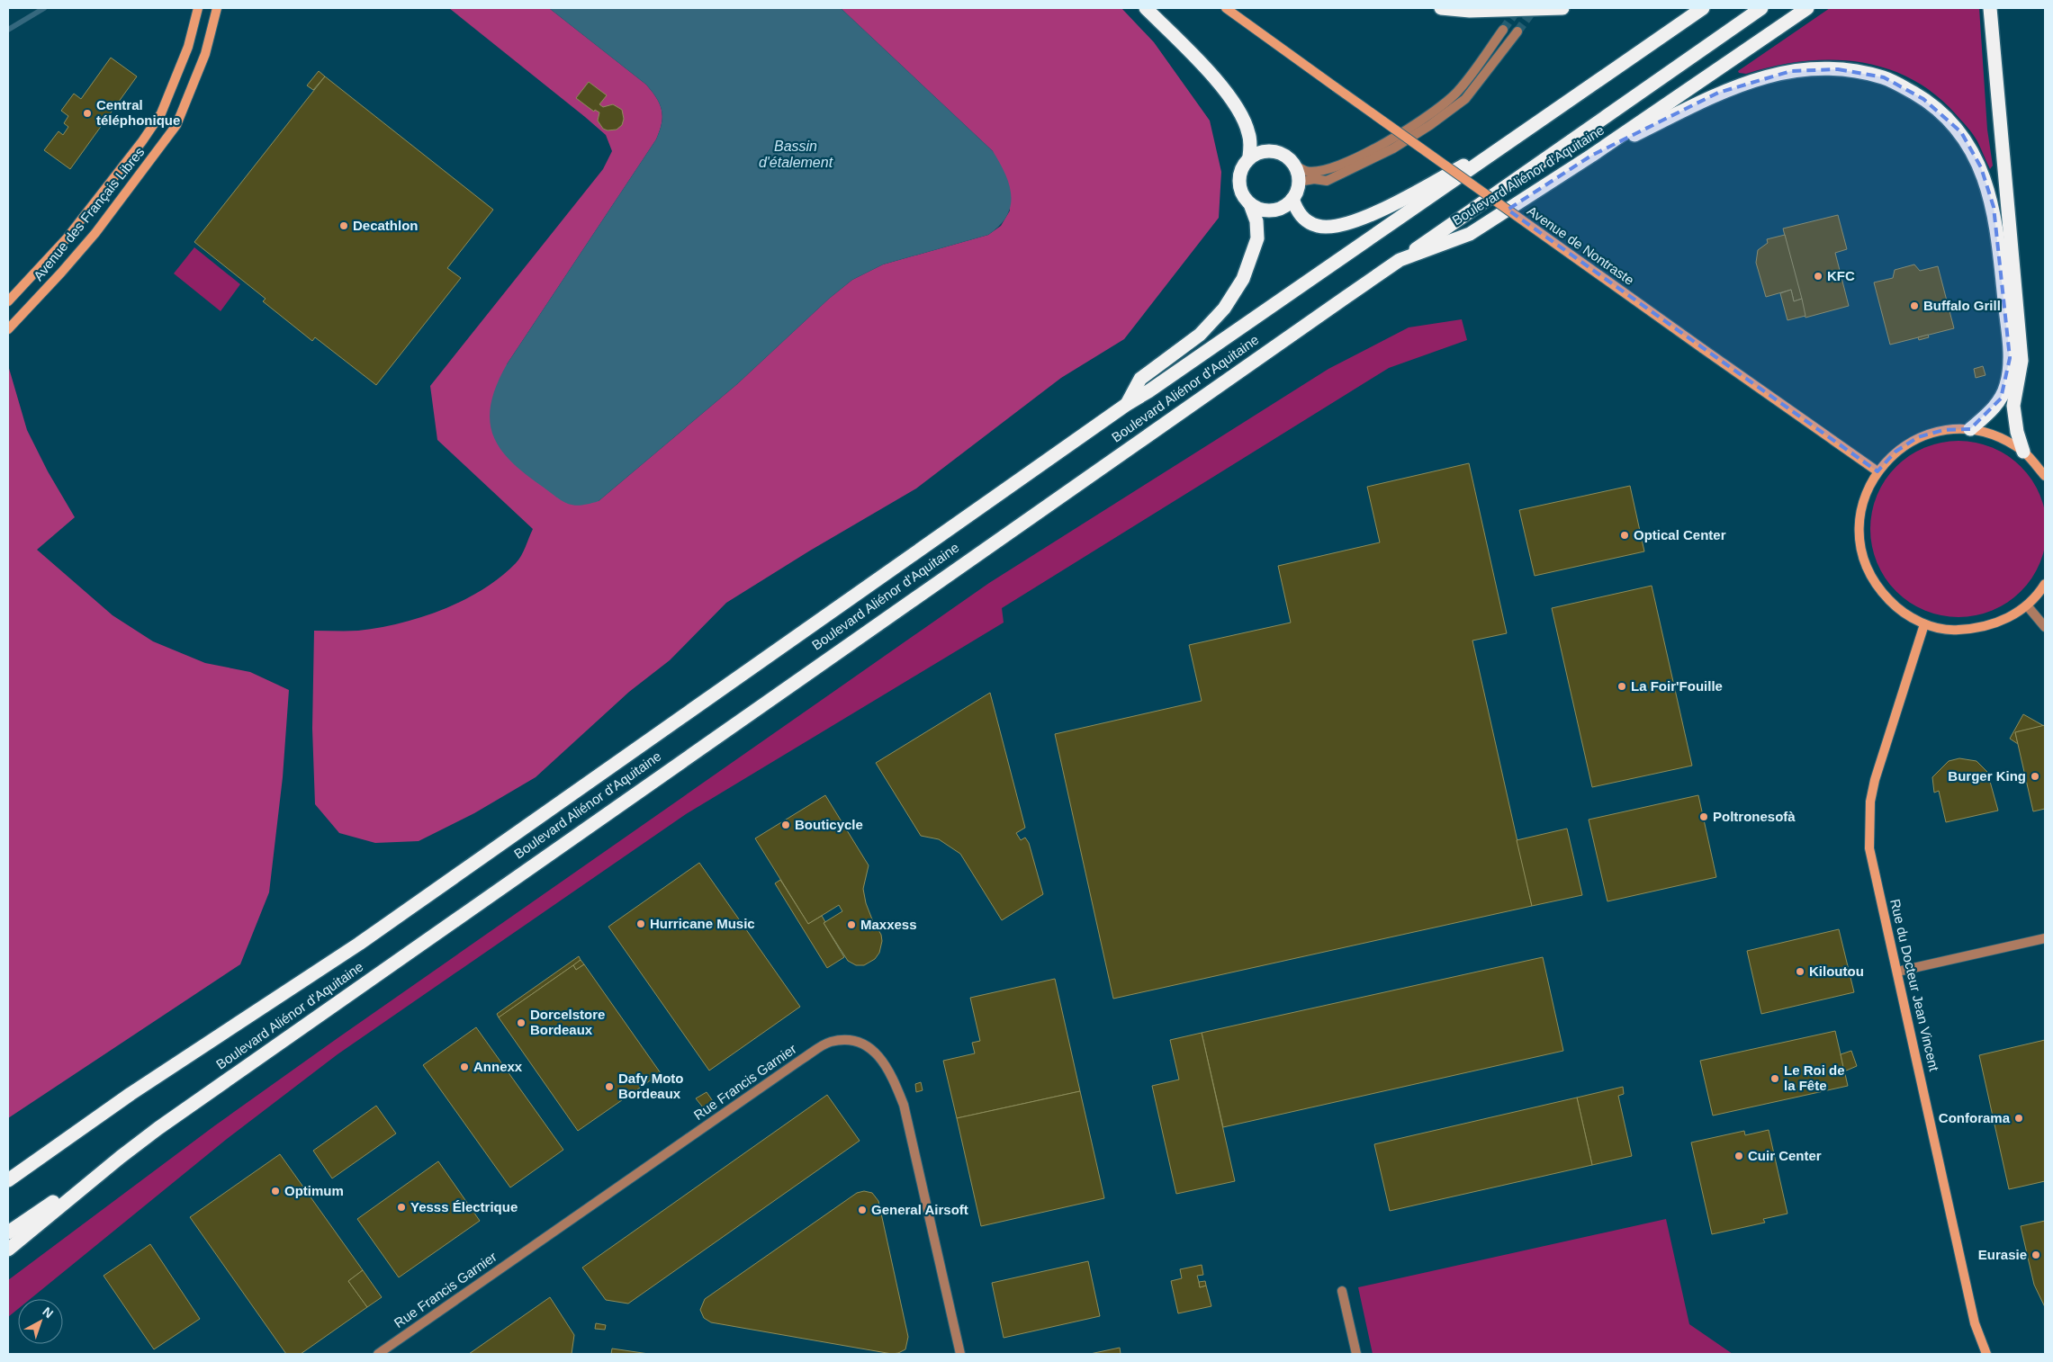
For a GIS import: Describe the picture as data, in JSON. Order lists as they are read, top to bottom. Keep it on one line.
{"streets":{"highway":["Boulevard Aliénor d'Aquitaine"],"street":["Avenue des Français Libres","Avenue de Nontraste","Rue du Docteur Jean Vincent","Rue Francis Garnier"]},"water":["Bassin d'étalement"],"places":["Central téléphonique","Decathlon","KFC","Buffalo Grill","Optical Center","La Foir'Fouille","Burger King","Poltronesofà","Bouticycle","Hurricane Music","Maxxess","Kiloutou","Dorcelstore Bordeaux","Annexx","Le Roi de la Fête","Dafy Moto Bordeaux","Conforama","Cuir Center","Optimum","Yesss Électrique","General Airsoft","Eurasie"],"north":"top right"}
